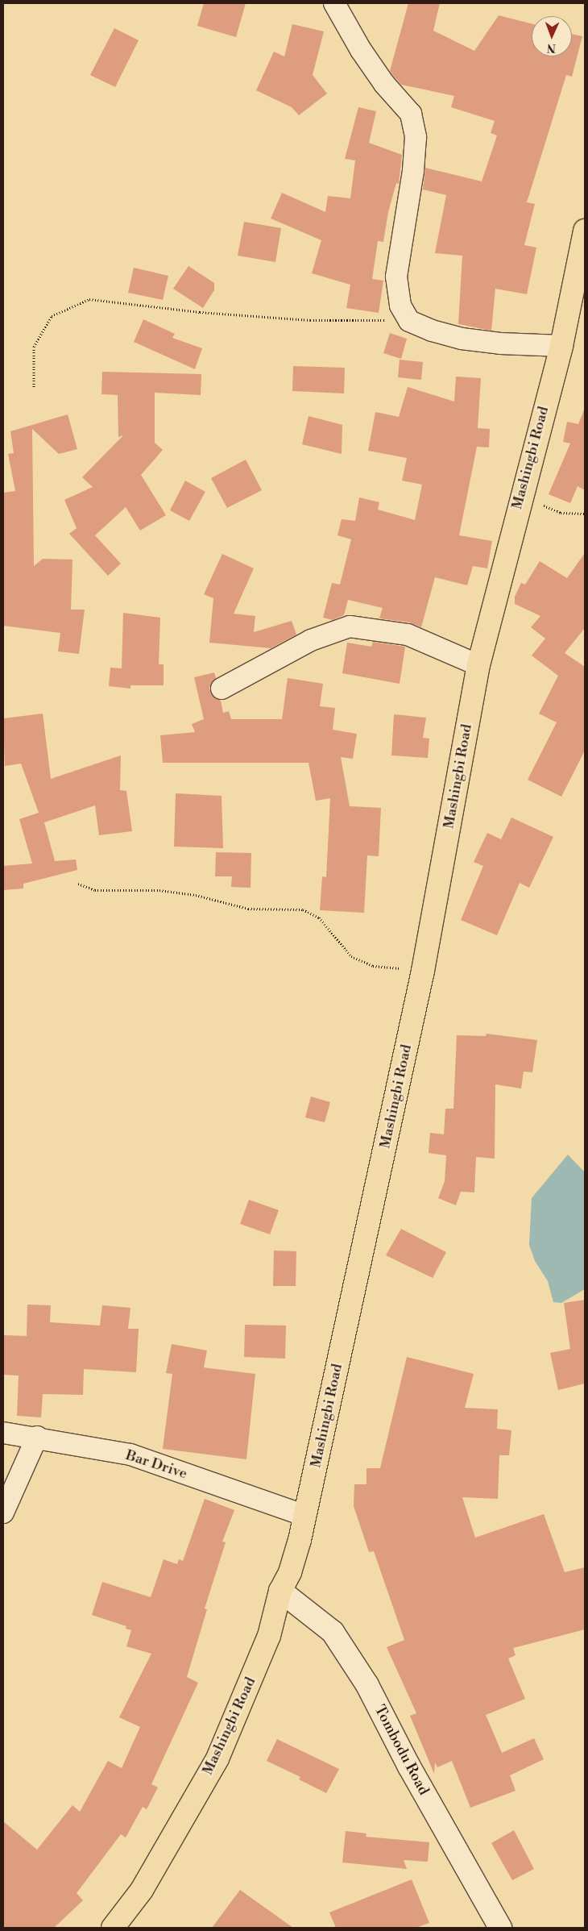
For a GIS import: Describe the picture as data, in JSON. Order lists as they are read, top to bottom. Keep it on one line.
{"streets":{"main road":["Mashingbi Road","Tombodu Road"],"street":["Bar Drive"]},"crossings":[["Mashingbi Road","Bar Drive"],["Mashingbi Road","Tombodu Road"]],"north":"bottom"}
